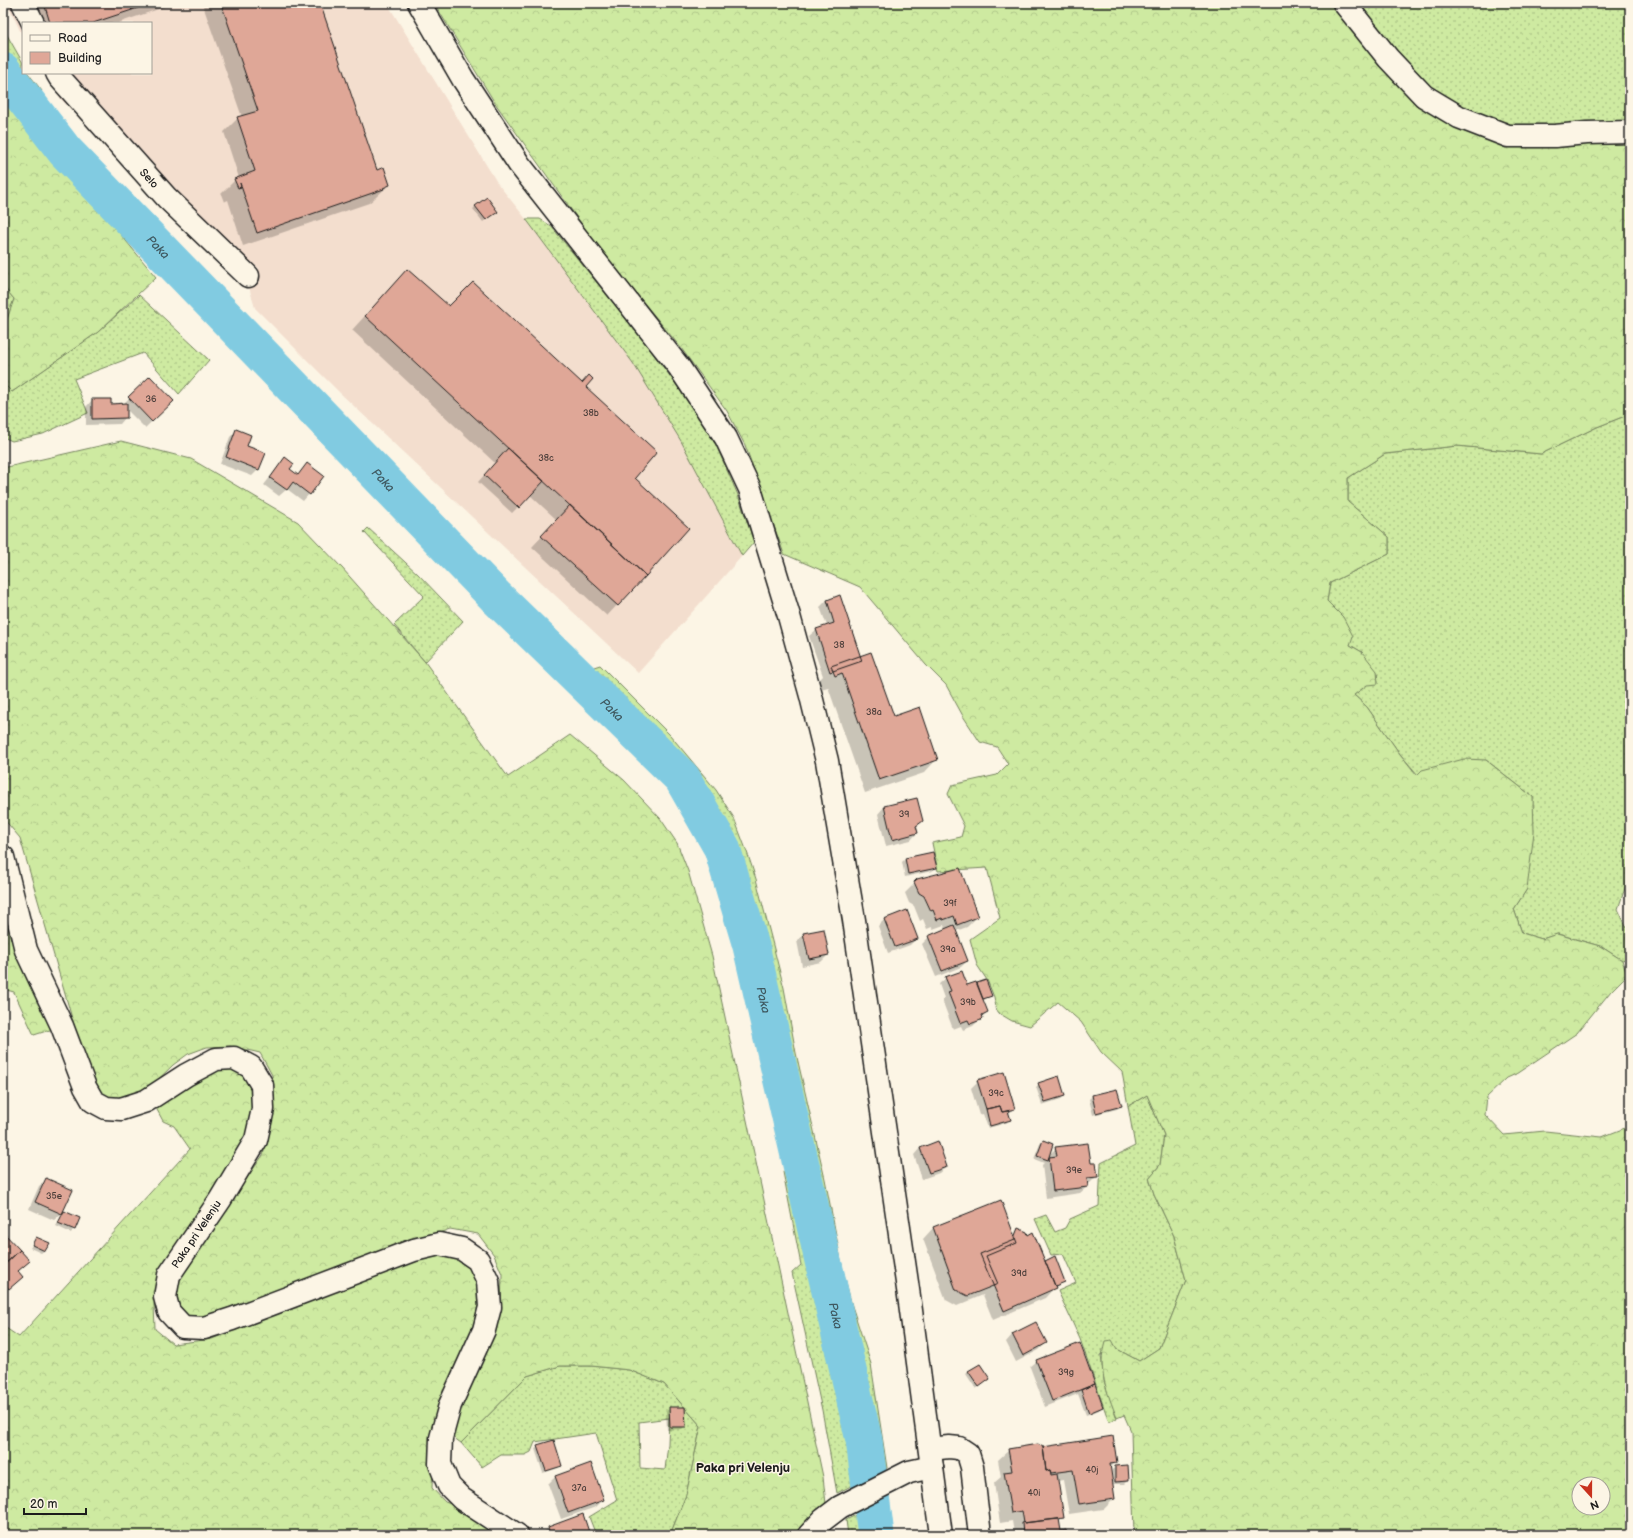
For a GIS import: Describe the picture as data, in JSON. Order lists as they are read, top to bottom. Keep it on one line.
{"streets":{"street":["Selo","Paka pri Velenju"]},"districts":["Paka pri Velenju"],"water":["Paka"],"house_numbers":["36","38b","38c","38","38a","39","39f","39a","39b","39c","39e","35e","39d","39g","40j","37a","40i"],"legend":["Road","Building"],"scale_bar":"20 m","north":"bottom"}
